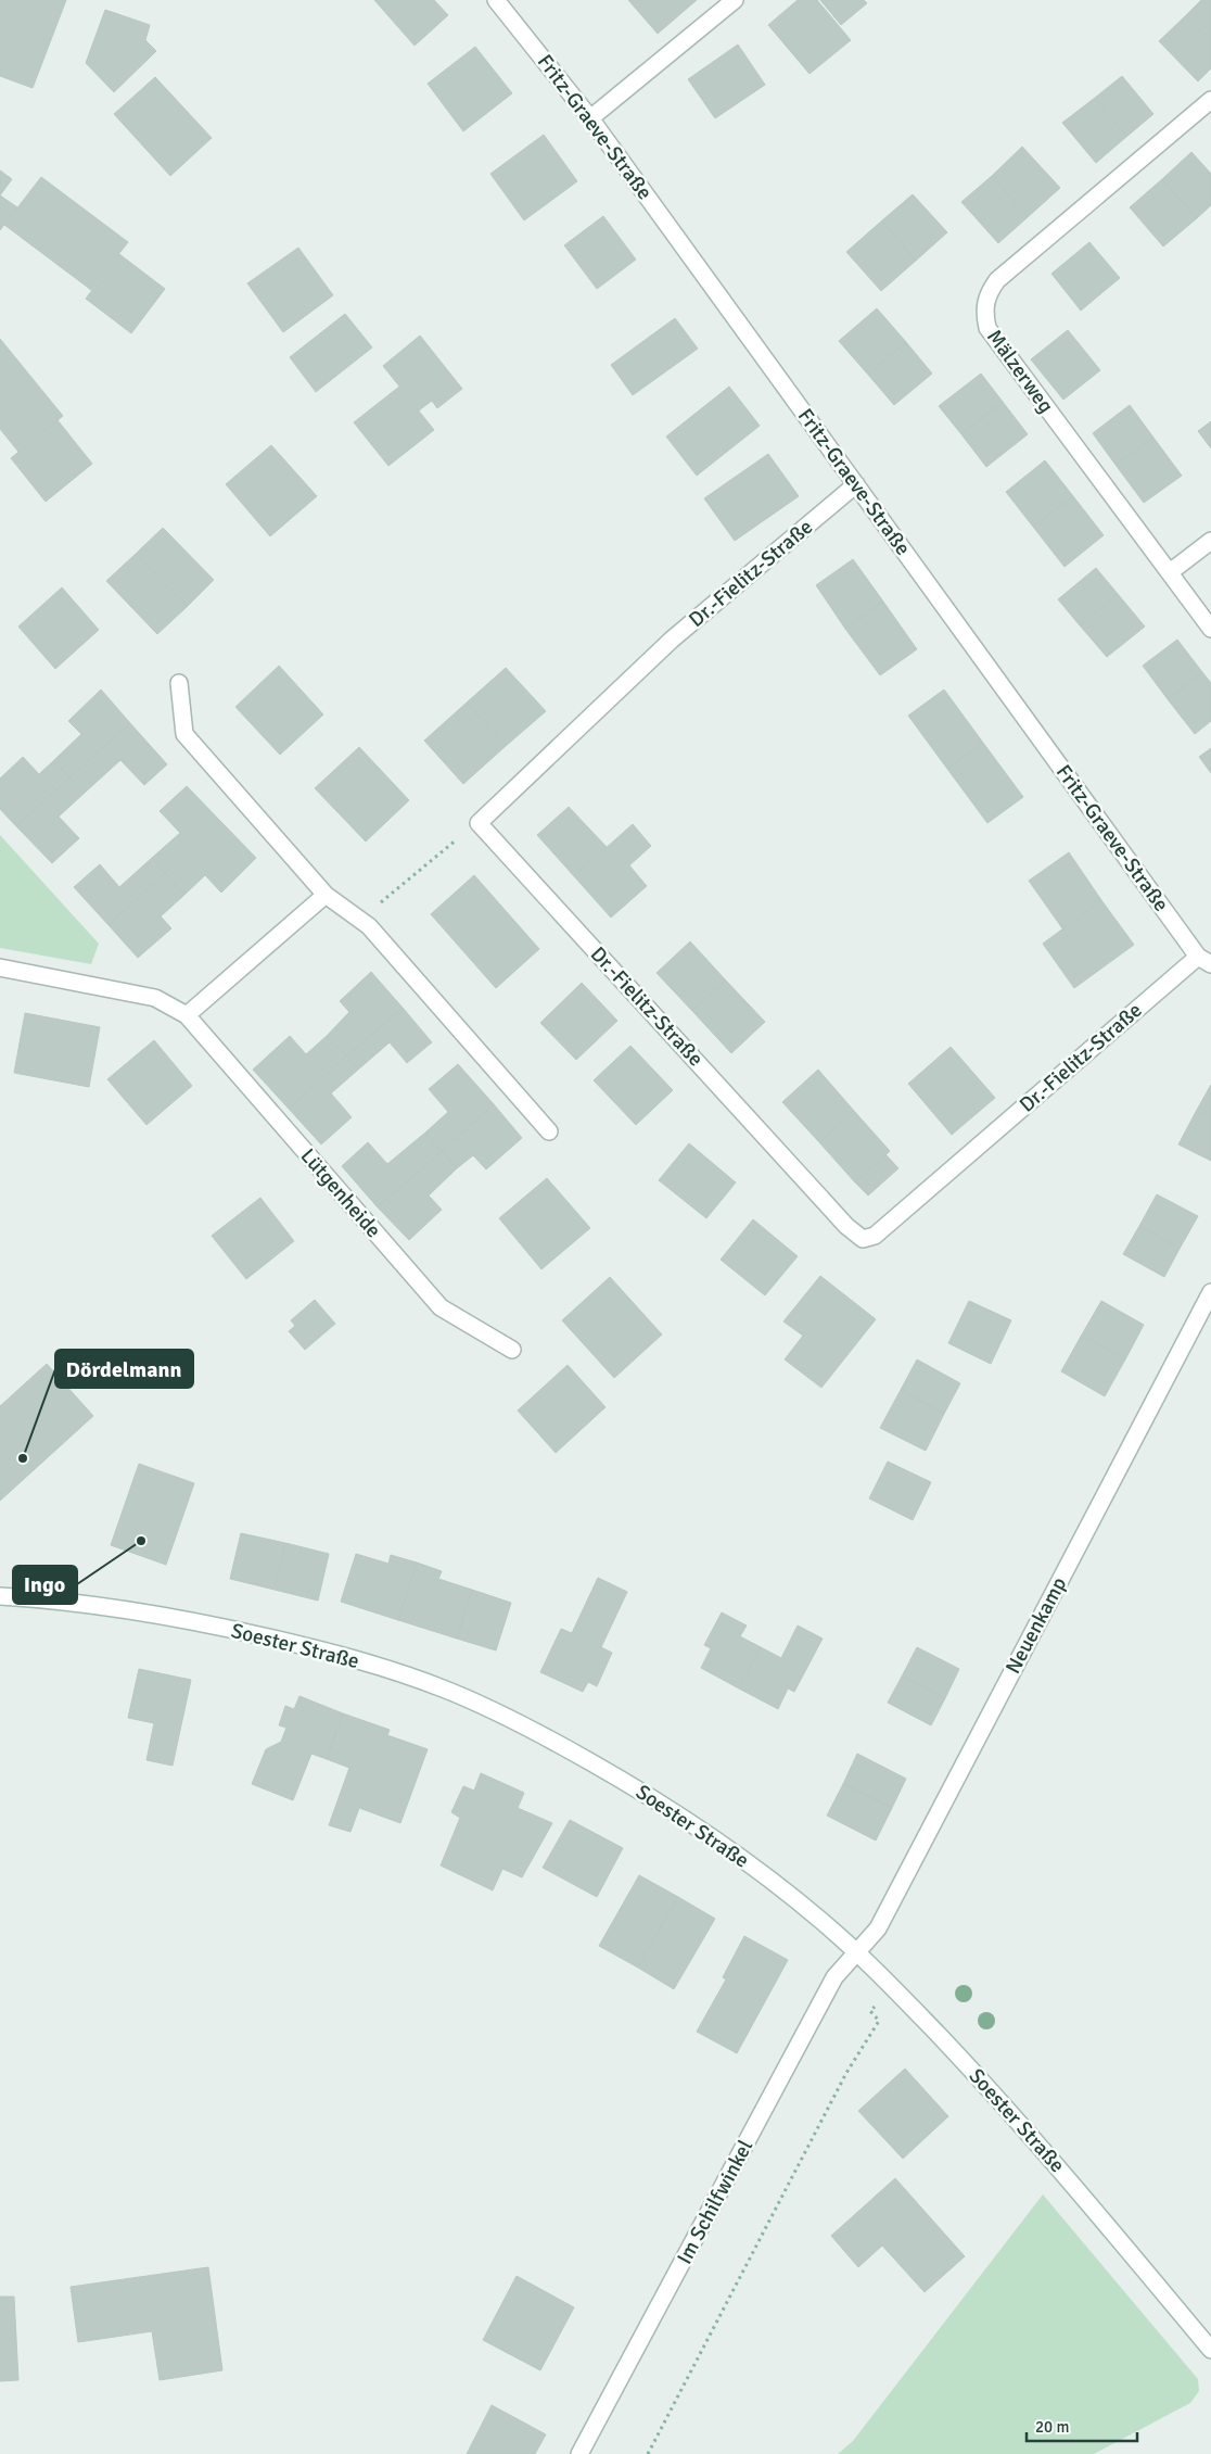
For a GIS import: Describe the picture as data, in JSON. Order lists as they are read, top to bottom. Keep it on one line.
{"streets":{"street":["Fritz-Graeve-Straße","Mälzerweg","Dr.-Fielitz-Straße","Lütgenheide","Neuenkamp","Soester Straße","Im Schilfwinkel"]},"crossings":[["Fritz-Graeve-Straße","Dr.-Fielitz-Straße"],["Neuenkamp","Soester Straße"],["Neuenkamp","Im Schilfwinkel"],["Soester Straße","Im Schilfwinkel"]],"places":["Dördelmann","Ingo"],"scale_bar":"20 m"}
